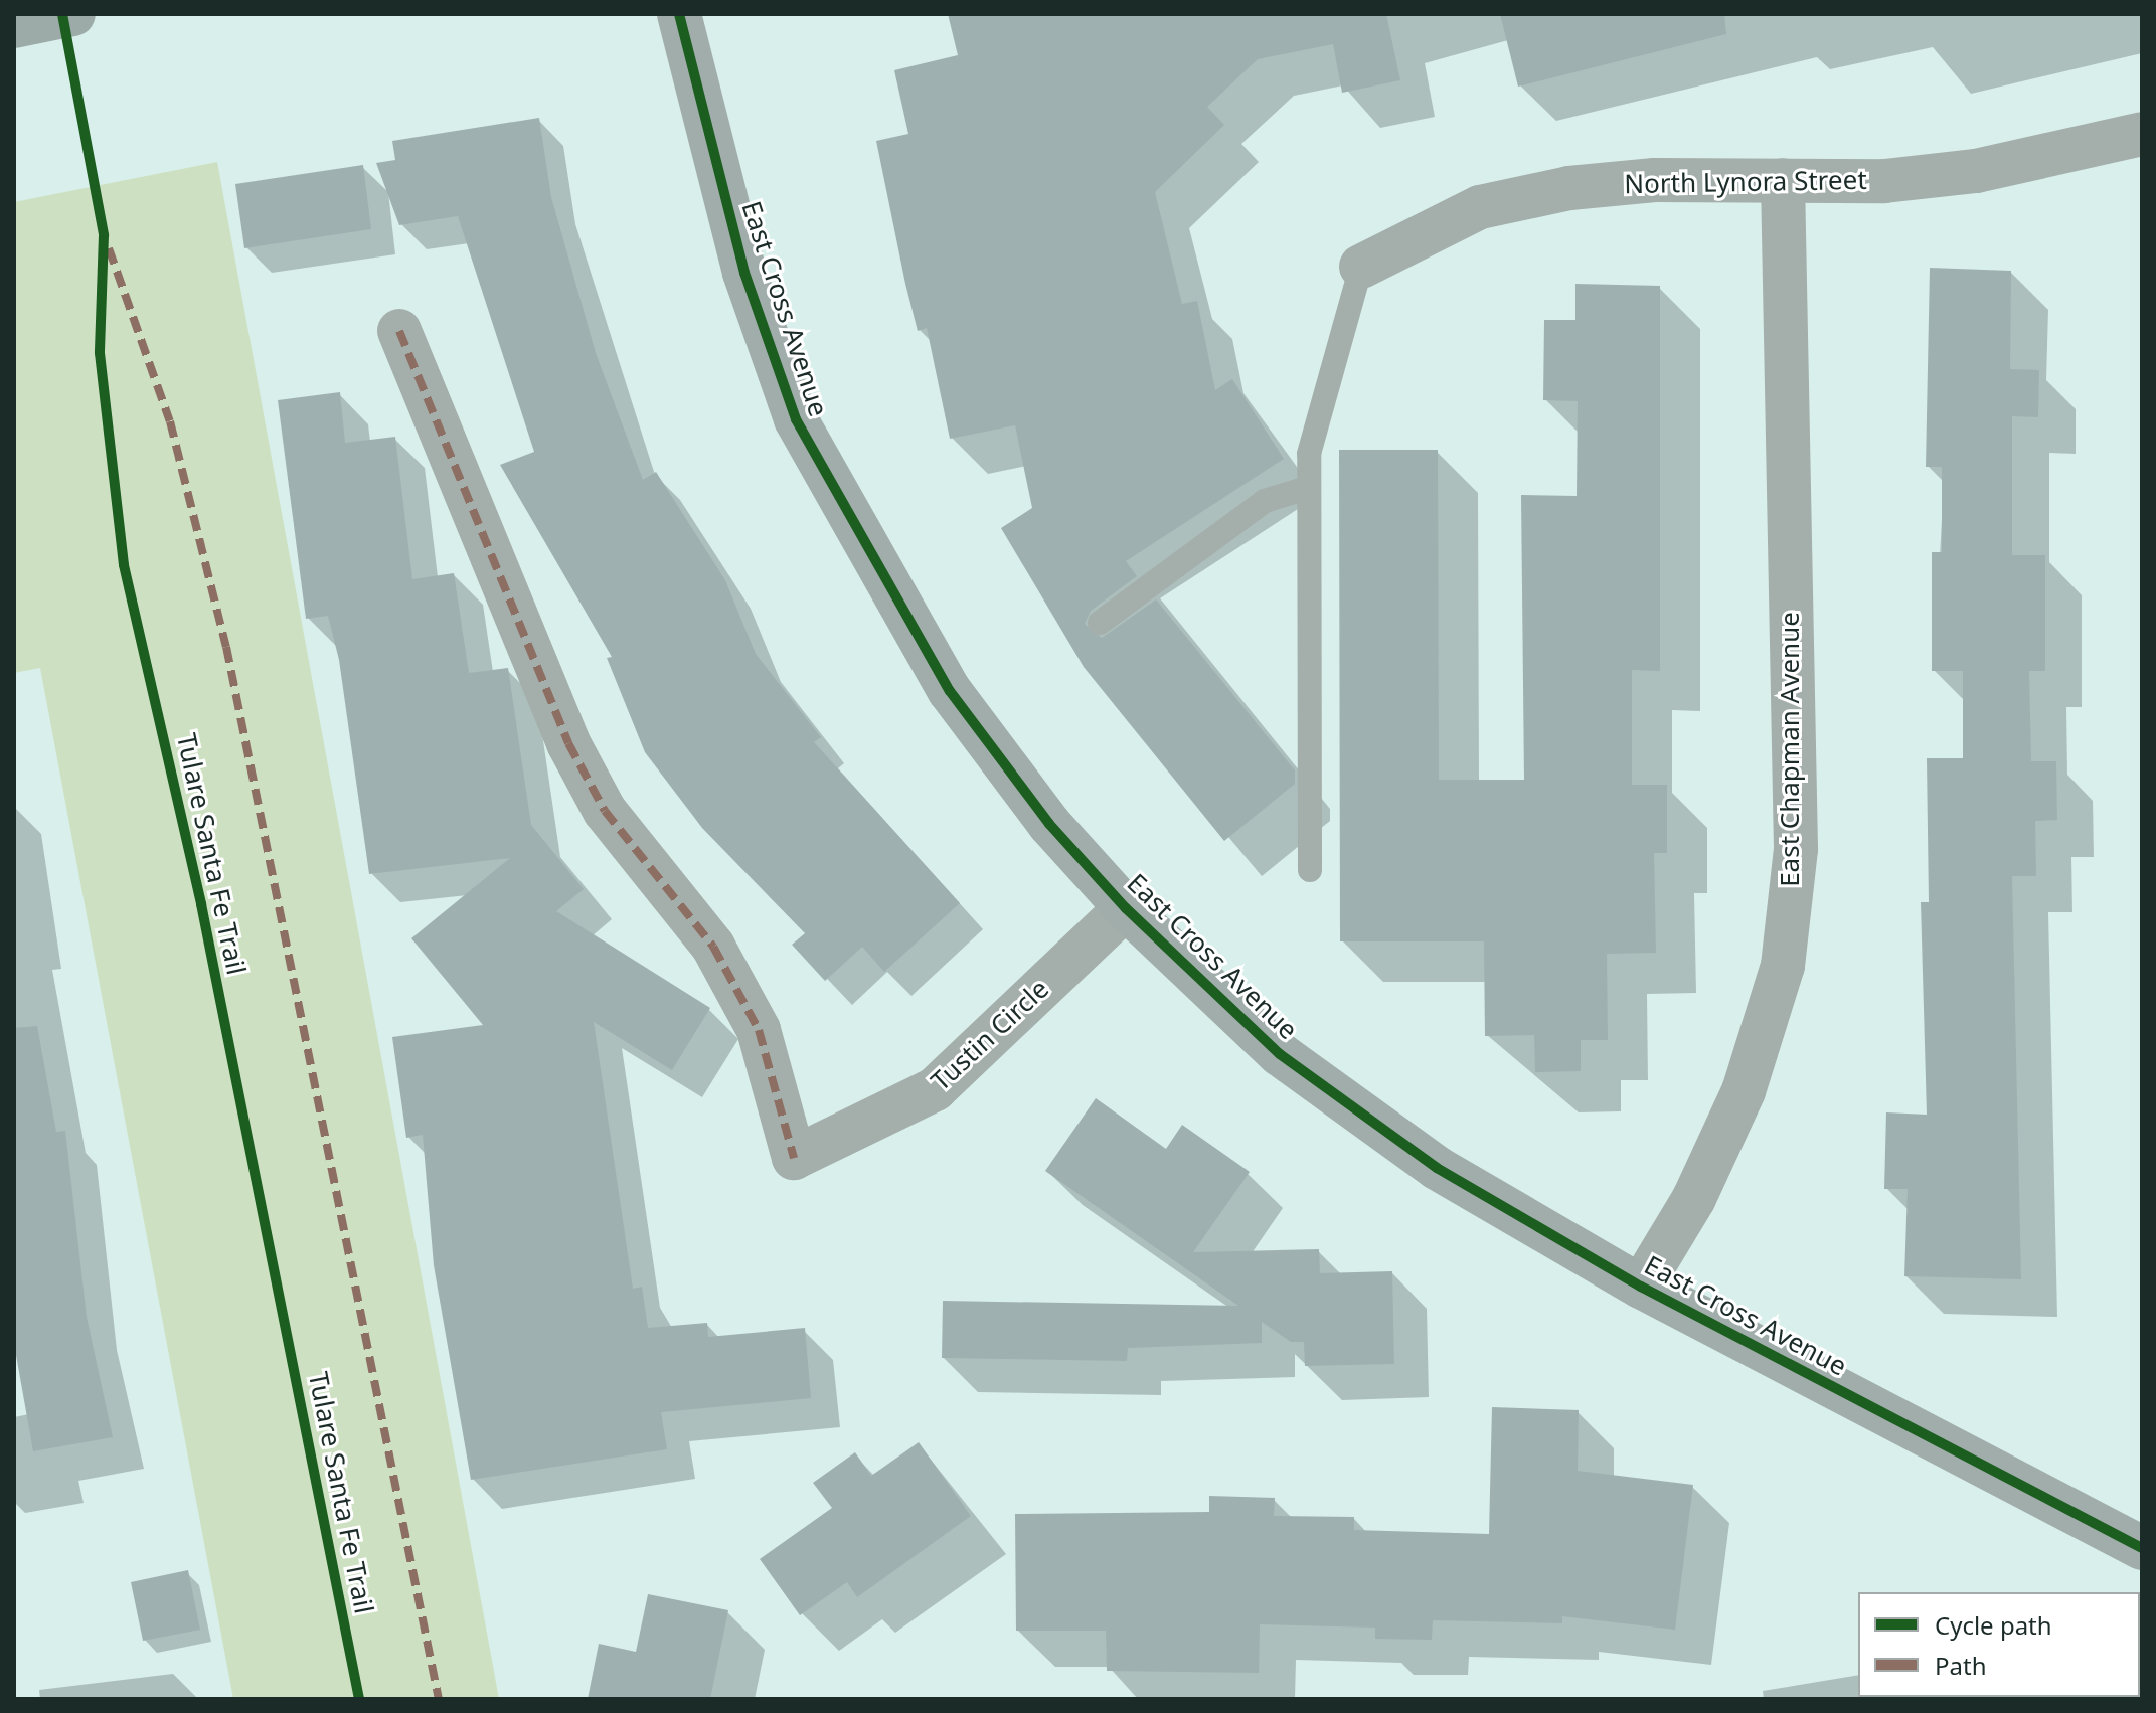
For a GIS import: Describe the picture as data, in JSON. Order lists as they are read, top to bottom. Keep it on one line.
{"streets":{"street":["North Lynora Street","East Cross Avenue","East Chapman Avenue","Tustin Circle"],"cycle path":["Tulare Santa Fe Trail"]},"crossings":[["North Lynora Street","East Chapman Avenue"],["East Cross Avenue","East Chapman Avenue"],["East Cross Avenue","Tustin Circle"]],"legend":["Cycle path","Path"]}
